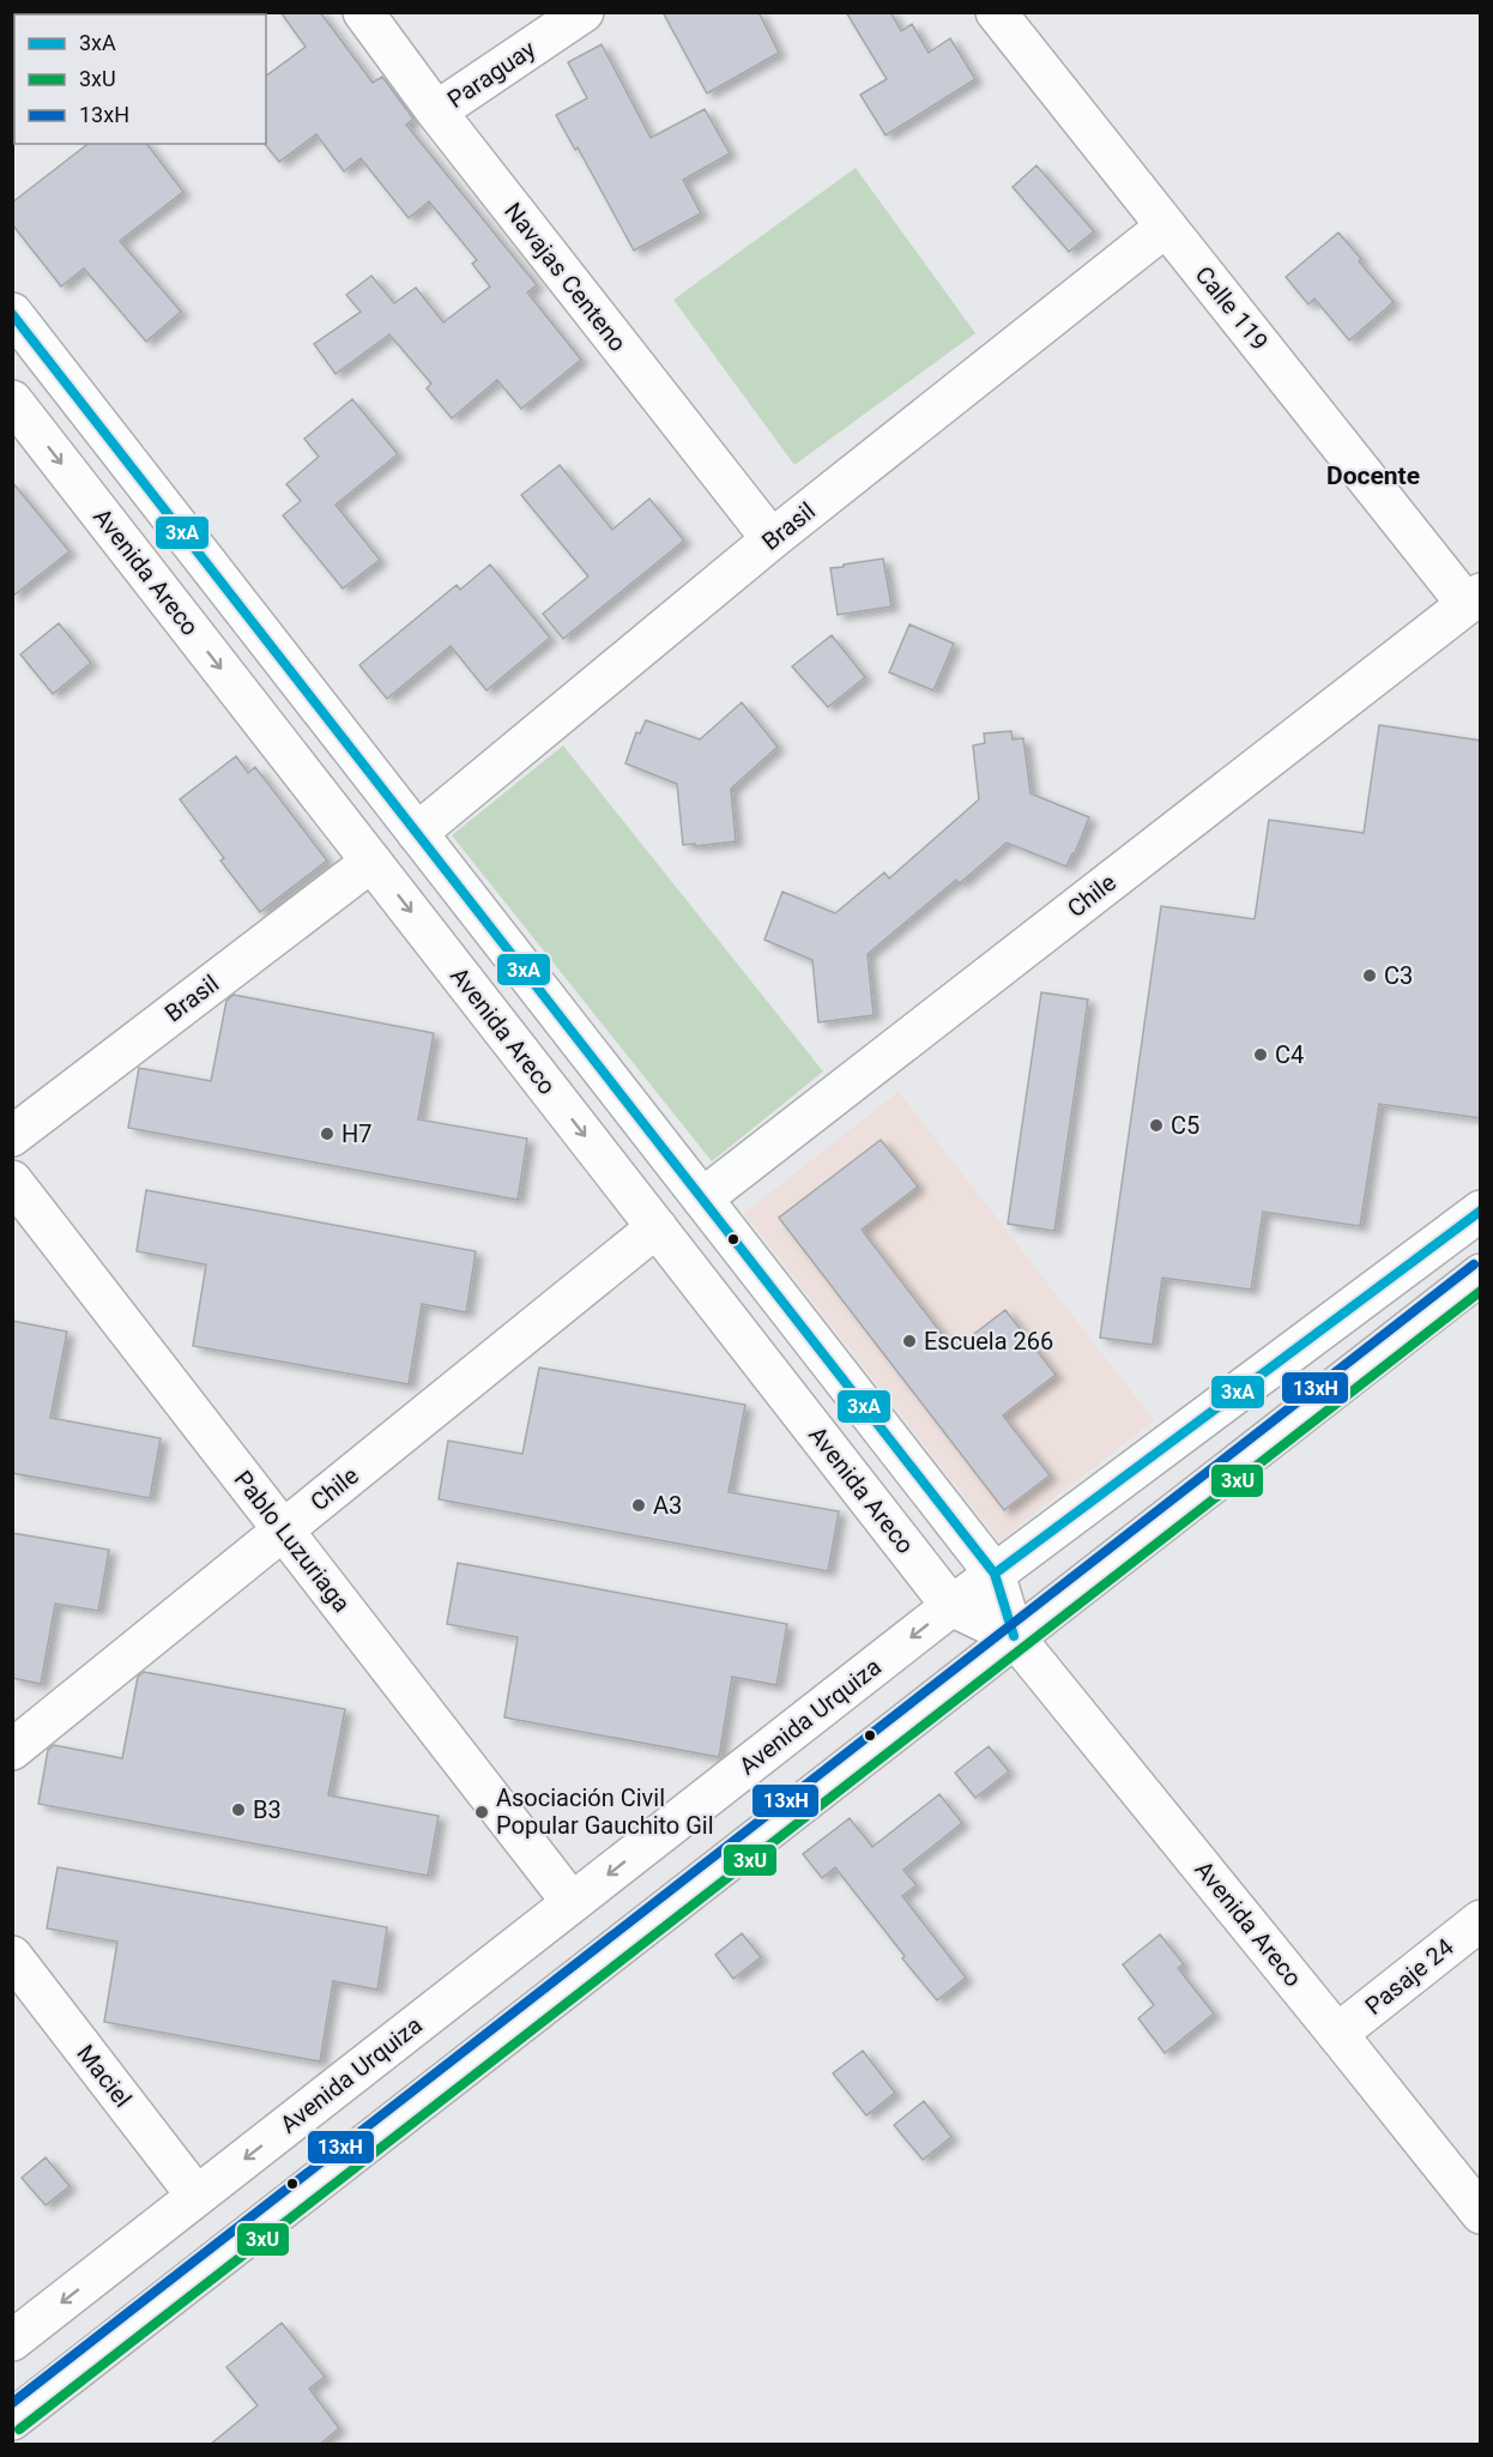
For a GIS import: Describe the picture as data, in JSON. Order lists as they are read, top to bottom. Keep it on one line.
{"streets":{"main road":["Paraguay","Navajas Centeno","Calle 119","Brasil","Avenida Areco","Chile","Pablo Luzuriaga","Avenida Urquiza","Pasaje 24","Maciel"]},"crossings":[["Paraguay","Navajas Centeno"],["Navajas Centeno","Brasil"],["Calle 119","Brasil"],["Calle 119","Chile"],["Brasil","Avenida Areco"],["Avenida Areco","Chile"],["Avenida Areco","Avenida Urquiza"],["Avenida Areco","Pasaje 24"],["Chile","Pablo Luzuriaga"],["Pablo Luzuriaga","Avenida Urquiza"],["Avenida Urquiza","Maciel"]],"districts":["Docente"],"places":["C3","C4","C5","H7","Escuela 266","A3","B3","Asociación Civil Popular Gauchito Gil"],"lines":["transit line 3xA","transit line 13xH","transit line 3xU"],"legend":["3xA","3xU","13xH"]}
